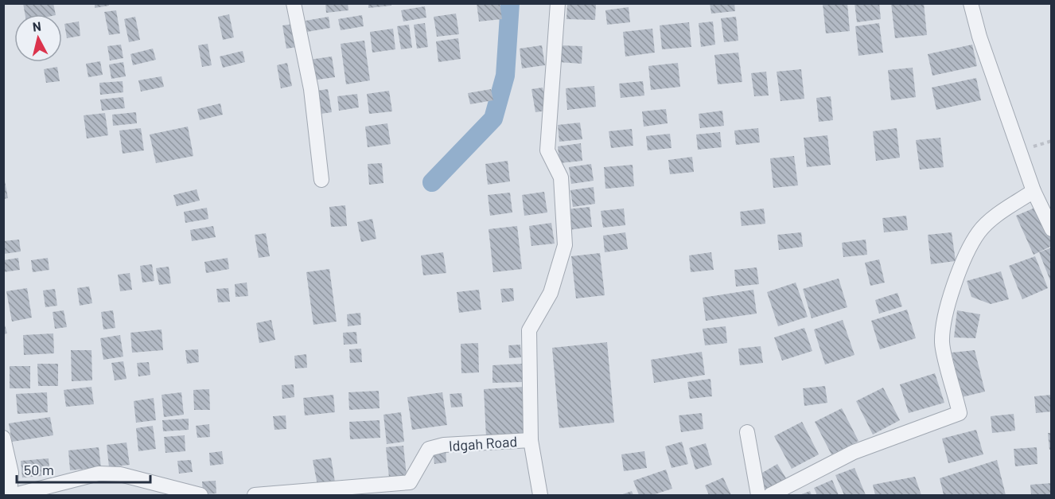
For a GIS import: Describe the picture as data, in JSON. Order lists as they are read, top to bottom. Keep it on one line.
{"streets":{"street":["Idgah Road"]},"scale_bar":"50 m","north":"top"}
